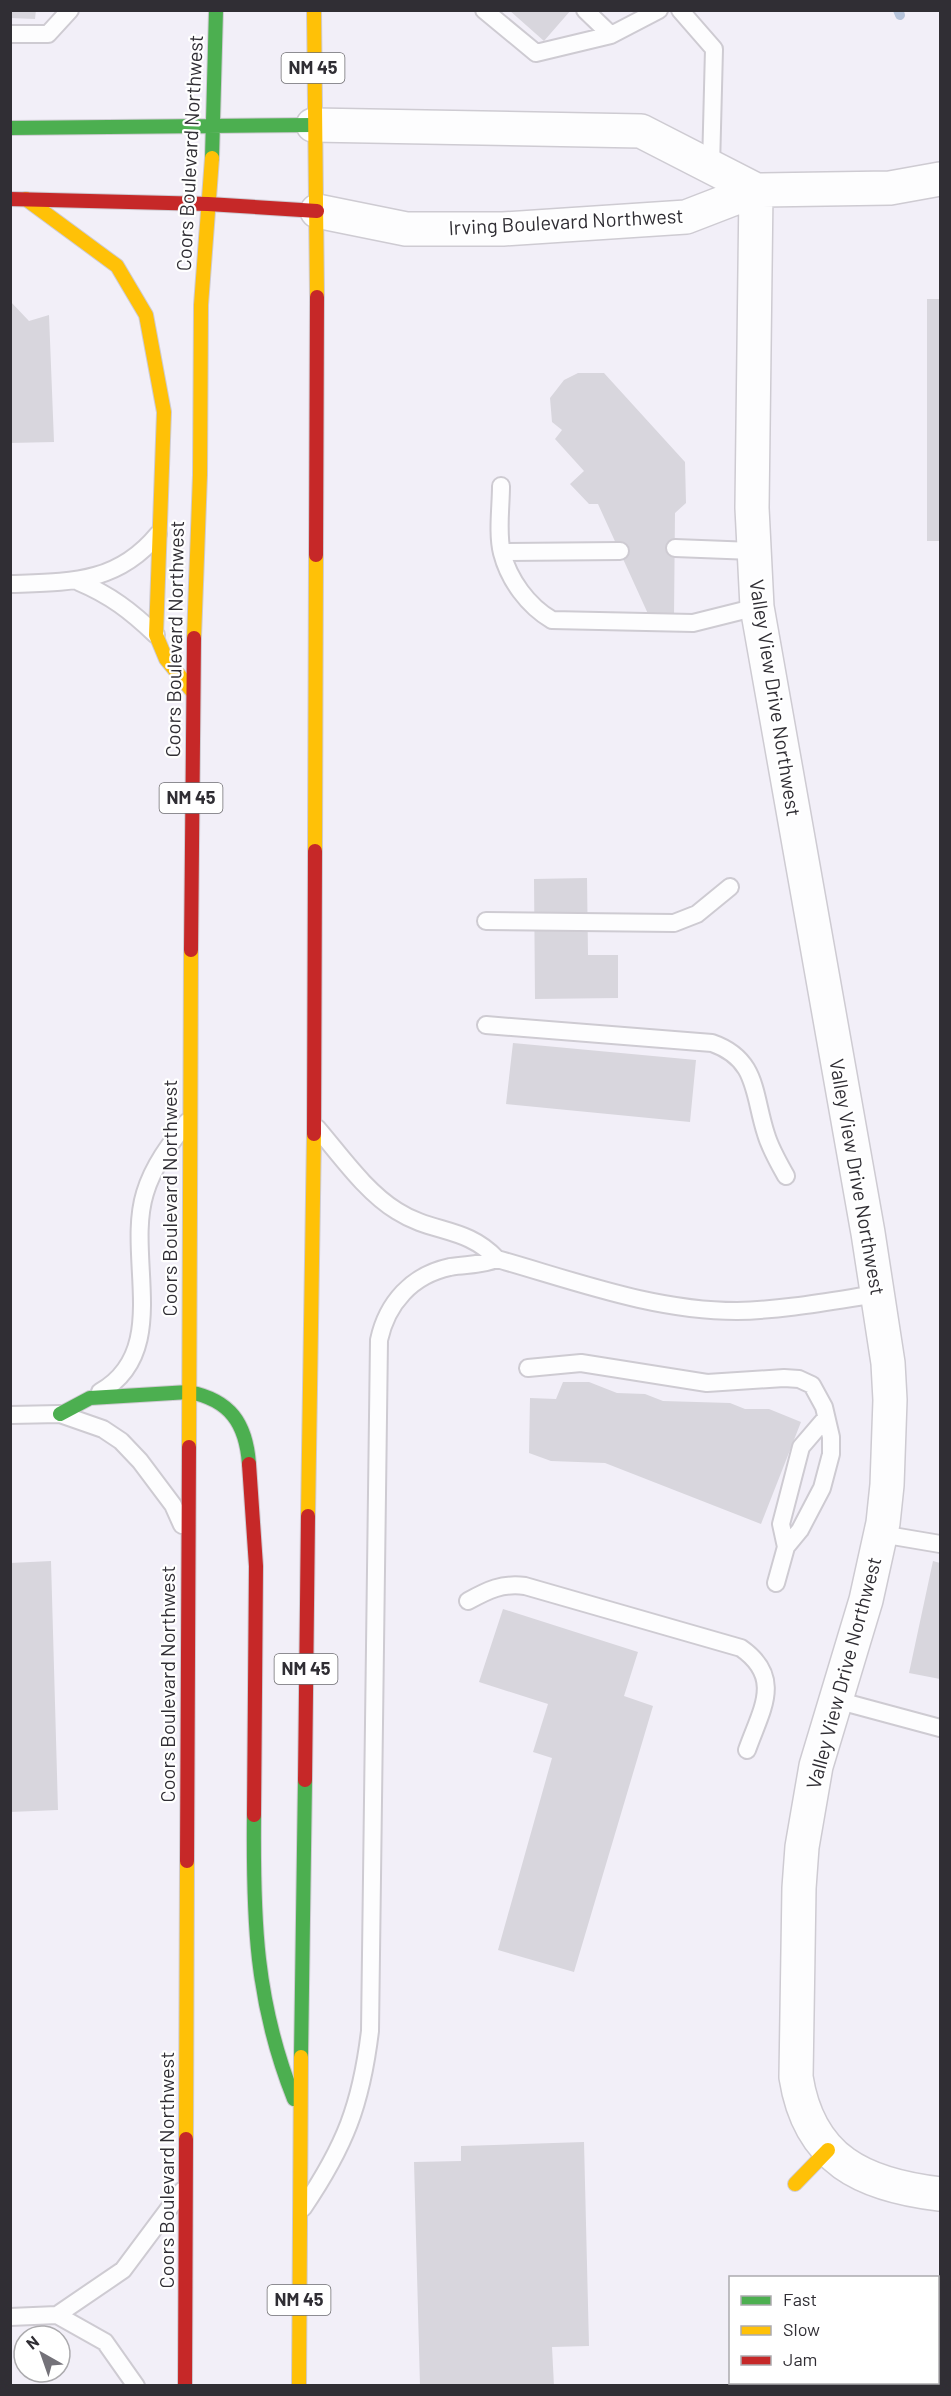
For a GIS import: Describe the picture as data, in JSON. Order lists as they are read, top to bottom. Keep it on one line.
{"streets":{"main road":["NM 45","Coors Boulevard Northwest","Irving Boulevard Northwest"],"street":["Valley View Drive Northwest"]},"crossings":[["NM 45","Irving Boulevard Northwest"],["Coors Boulevard Northwest","Irving Boulevard Northwest"],["Irving Boulevard Northwest","Valley View Drive Northwest"]],"legend":["Fast","Slow","Jam"],"north":"top left"}
